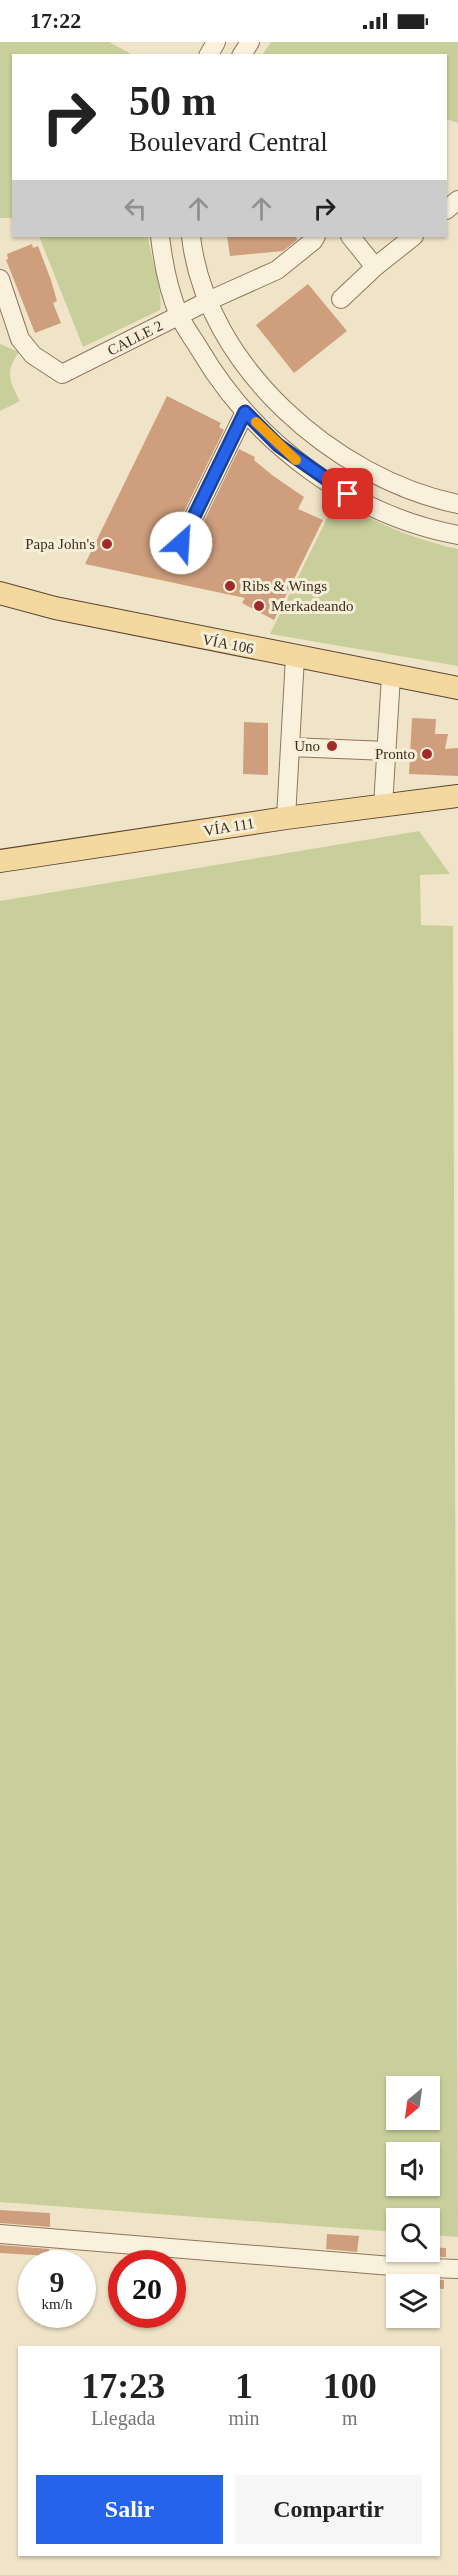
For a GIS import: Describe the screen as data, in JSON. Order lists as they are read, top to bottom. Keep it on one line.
{"streets":{"main road":["VÍA 106","VÍA 111"],"street":["CALLE 2"]},"places":["Papa John's","Ribs & Wings","Merkadeando","Uno","Pronto"],"north":"bottom left","page":{"status":"17:22","turn":["50 m","Boulevard Central"],"speed":"9 km/h","limit":"20","eta":["17:23","Llegada","1","min","100","m"],"buttons":["Salir","Compartir"]}}
